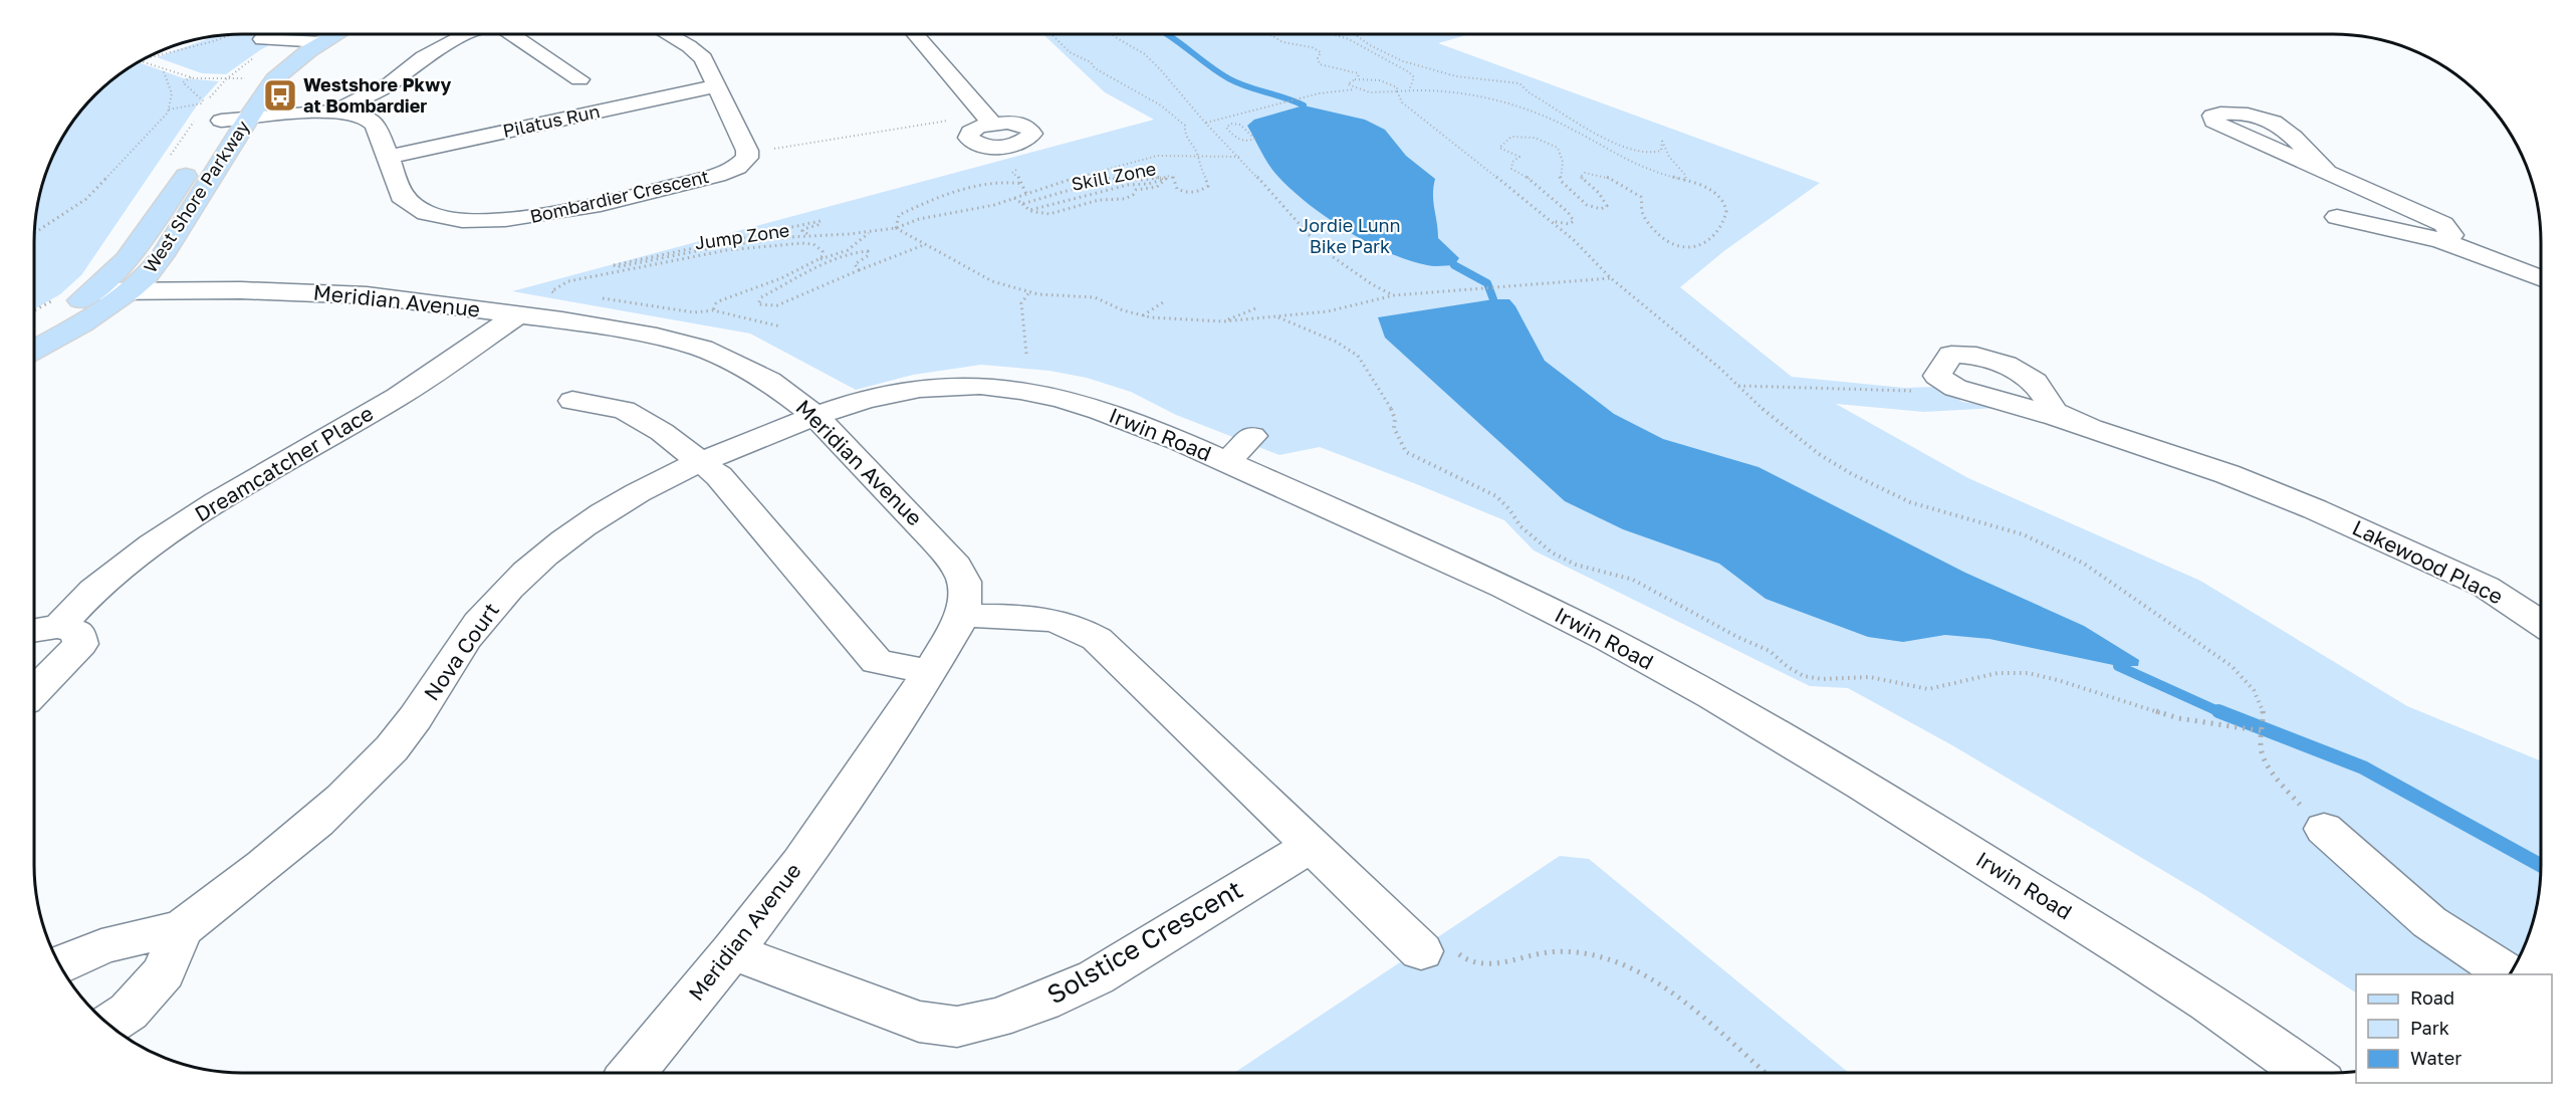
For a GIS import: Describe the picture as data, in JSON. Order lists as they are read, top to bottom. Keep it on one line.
{"streets":{"main road":["West Shore Parkway"],"street":["Pilatus Run","Bombardier Crescent","Meridian Avenue","Irwin Road","Dreamcatcher Place","Lakewood Place","Nova Court","Solstice Crescent"],"path":["Skill Zone","Jump Zone"]},"crossings":[["Pilatus Run","Bombardier Crescent"],["West Shore Parkway","Bombardier Crescent"],["West Shore Parkway","Meridian Avenue"],["Meridian Avenue","Irwin Road"],["Meridian Avenue","Dreamcatcher Place"],["Meridian Avenue","Nova Court"],["Meridian Avenue","Solstice Crescent"],["Irwin Road","Nova Court"]],"parks":["Jordie Lunn Bike Park"],"places":{"bus stop":["Westshore Pkwy at Bombardier"]},"legend":["Road","Park","Water"]}
